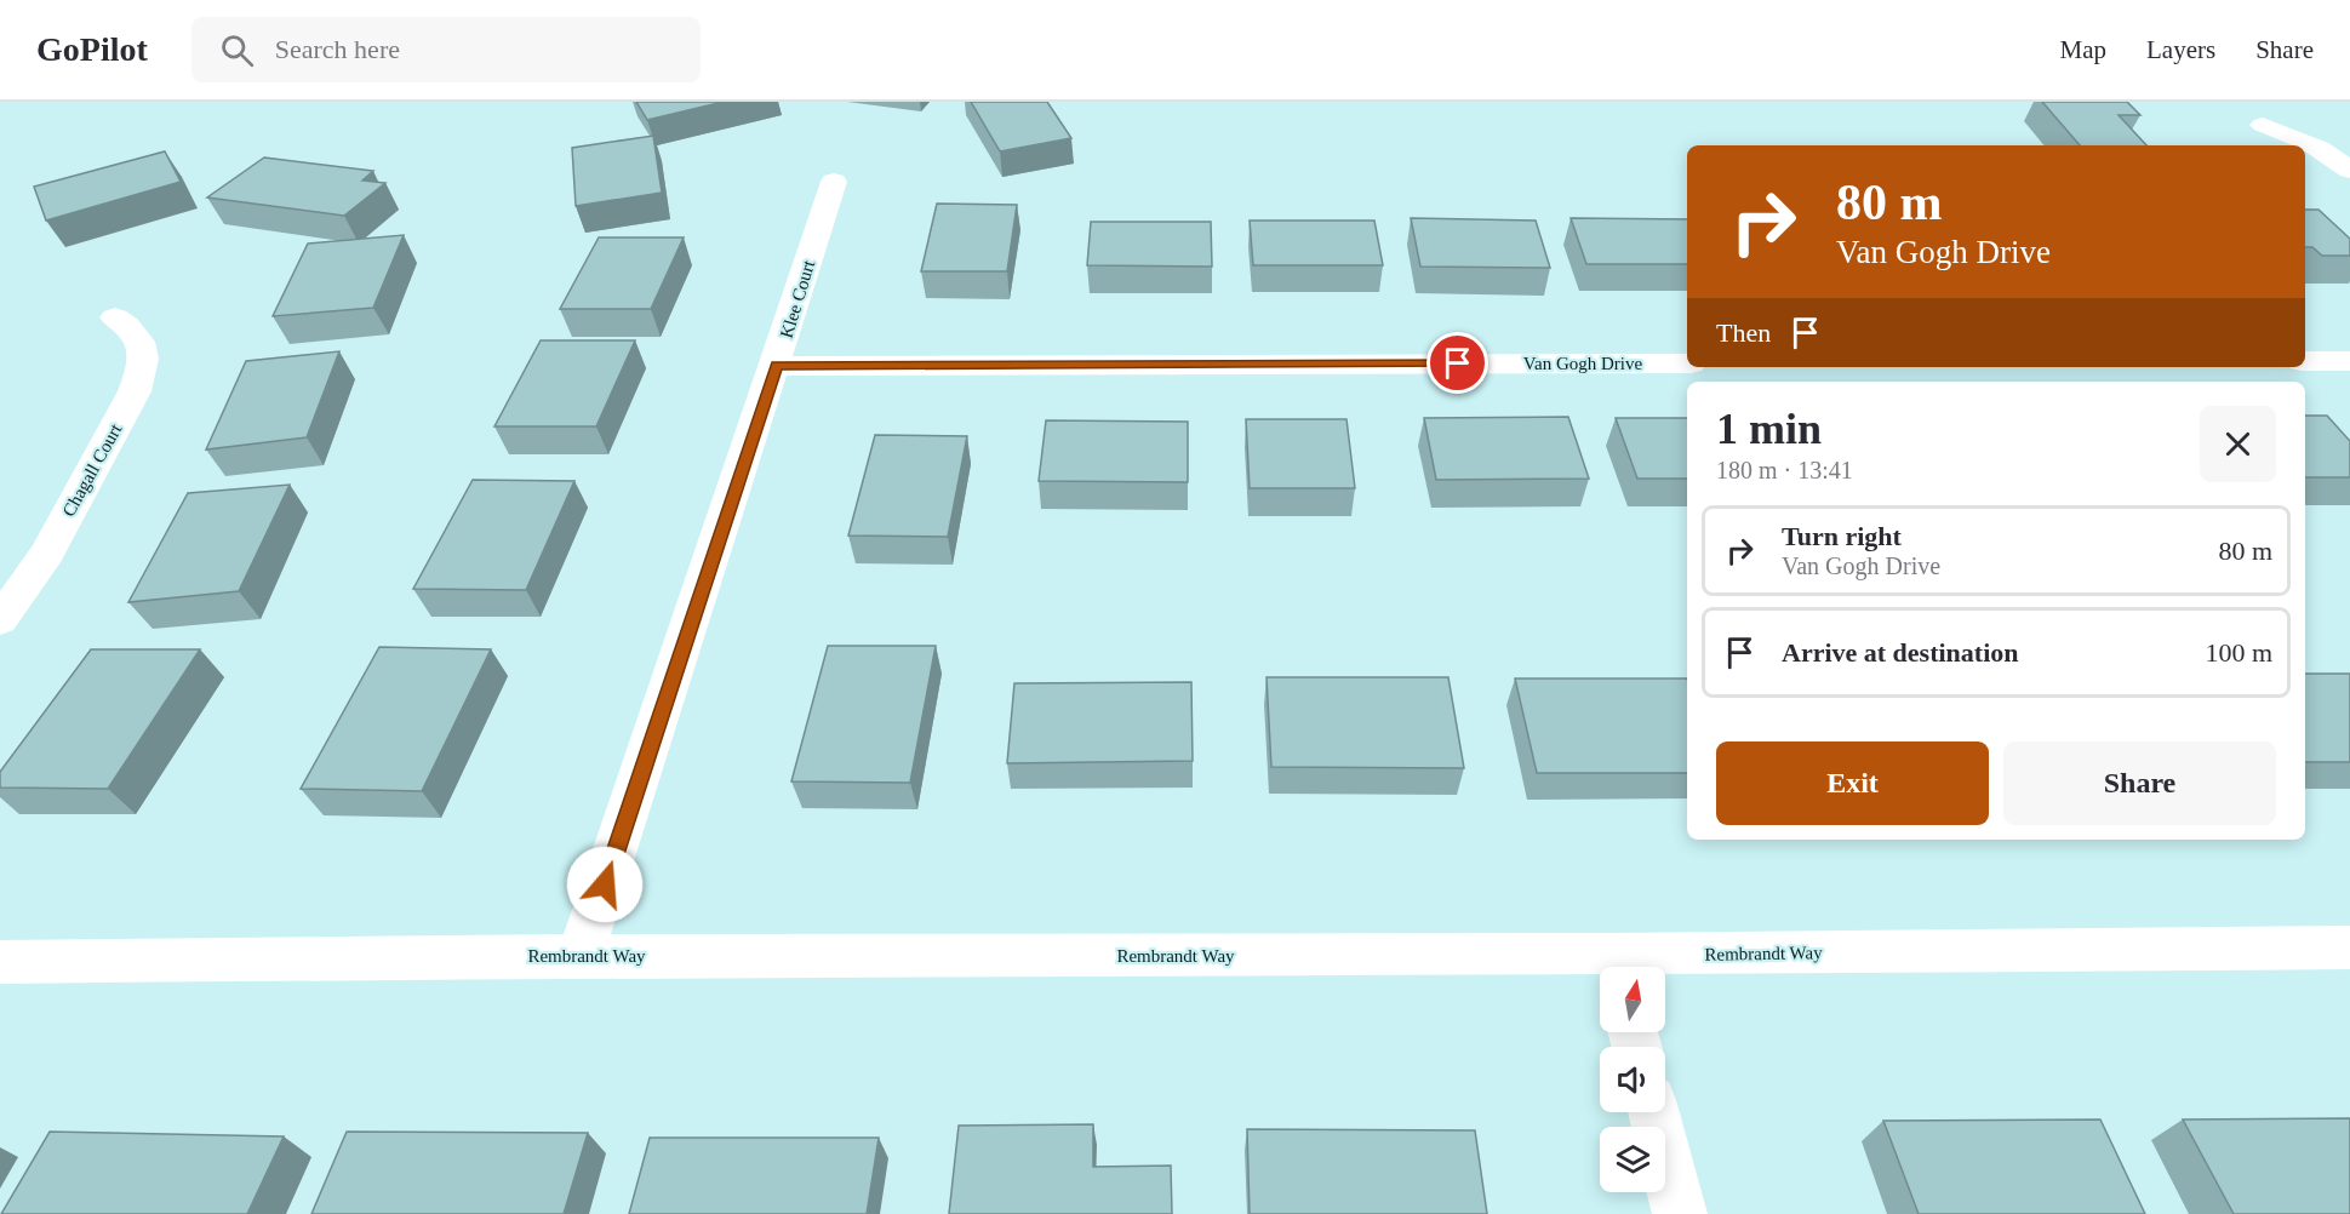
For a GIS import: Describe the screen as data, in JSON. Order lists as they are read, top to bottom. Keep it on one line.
{"streets":{"street":["Klee Court","Van Gogh Drive","Chagall Court","Rembrandt Way"]},"crossings":[["Klee Court","Van Gogh Drive"],["Klee Court","Rembrandt Way"]],"north":"top","page":{"header":"GoPilot","search":"Search here","nav":["Map","Layers","Share"],"turn":["80 m","Van Gogh Drive"],"then":"Then","heading":["1 min","180 m · 13:41"],"list":[{"name":"Turn right","note":"Van Gogh Drive","value":"80 m"},{"name":"Arrive at destination","value":"100 m"}],"buttons":["Exit","Share"]}}
